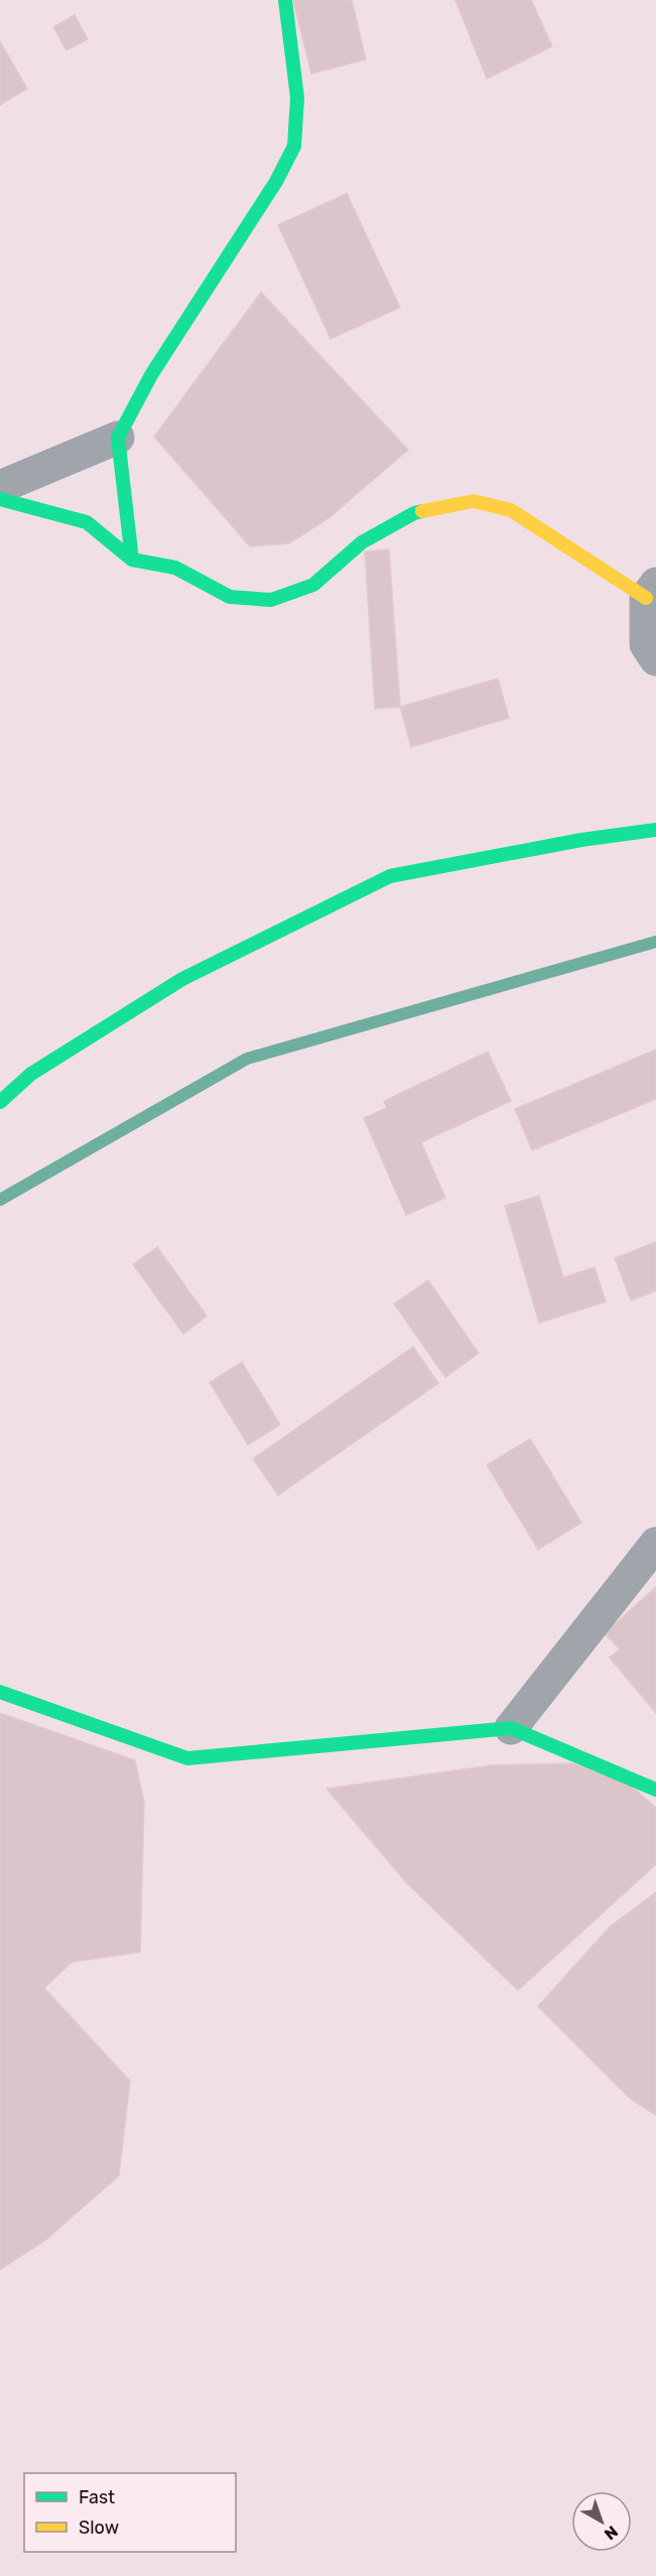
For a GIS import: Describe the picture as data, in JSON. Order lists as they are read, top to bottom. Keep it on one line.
{"legend":["Fast","Slow"],"north":"bottom right"}
